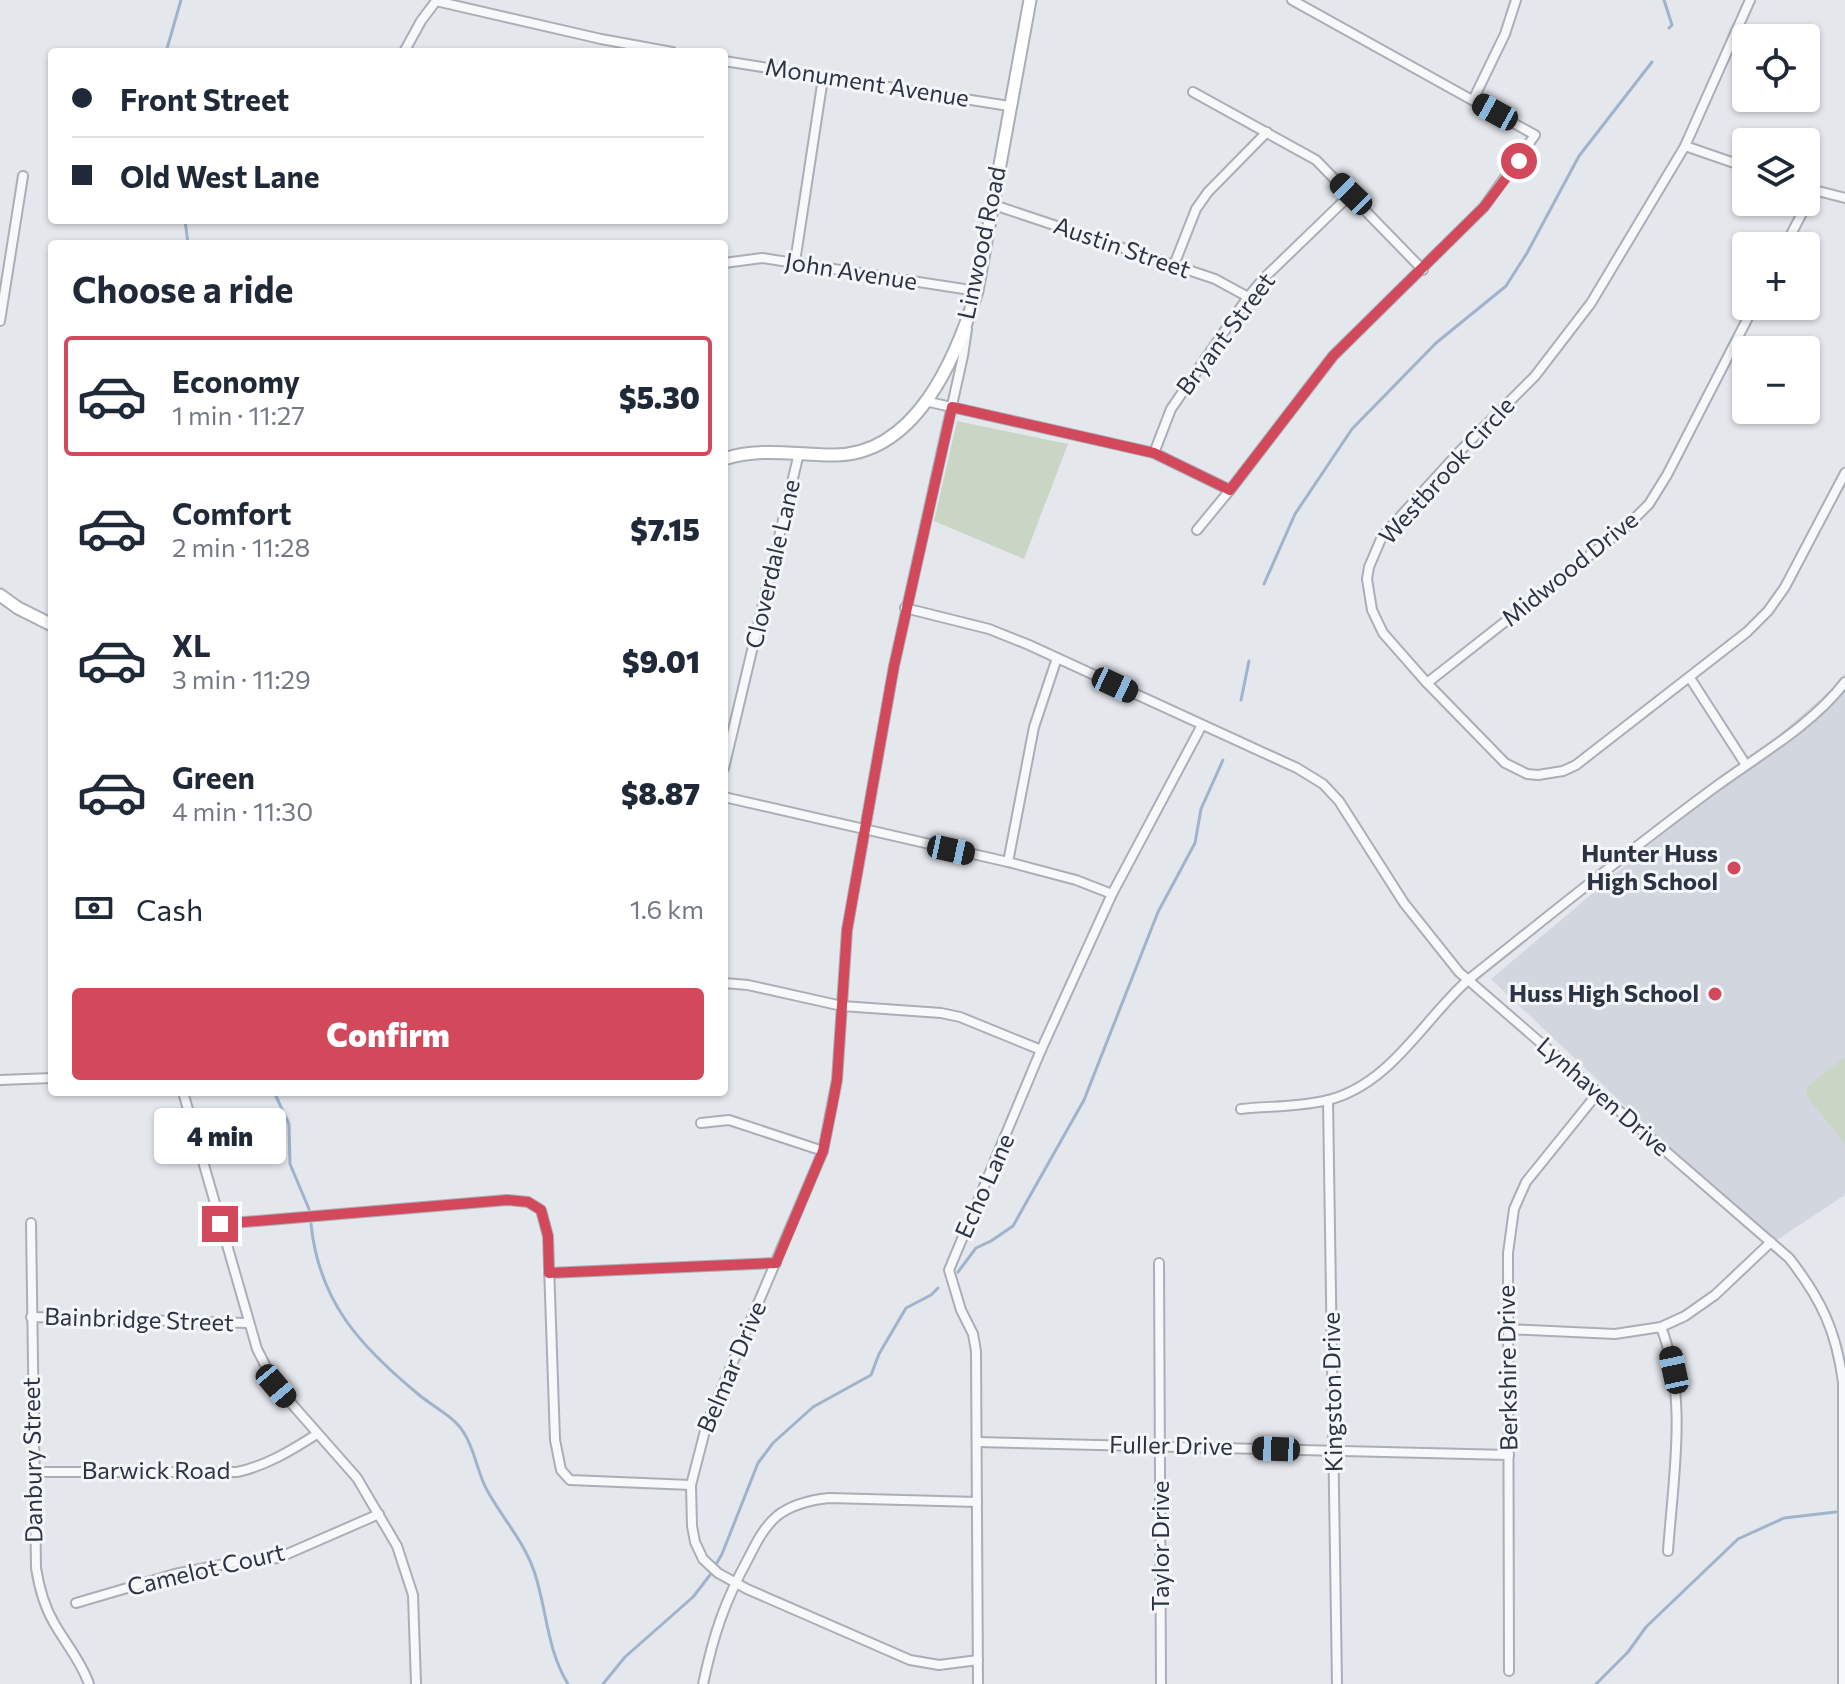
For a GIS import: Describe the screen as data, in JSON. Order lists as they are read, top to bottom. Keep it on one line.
{"streets":{"main road":["Linwood Road"],"street":["Monument Avenue","Austin Street","John Avenue","Bryant Street","Westbrook Circle","Cloverdale Lane","Midwood Drive","Lynhaven Drive","Echo Lane","Bainbridge Street","Belmar Drive","Berkshire Drive","Kingston Drive","Fuller Drive","Danbury Street","Barwick Road","Taylor Drive","Camelot Court"]},"crossings":[["Monument Avenue","Linwood Road"],["Linwood Road","Austin Street"],["Linwood Road","John Avenue"],["Linwood Road","Cloverdale Lane"],["Linwood Road","Belmar Drive"],["Austin Street","Bryant Street"],["Westbrook Circle","Midwood Drive"],["Lynhaven Drive","Echo Lane"],["Lynhaven Drive","Belmar Drive"],["Lynhaven Drive","Berkshire Drive"],["Echo Lane","Belmar Drive"],["Echo Lane","Fuller Drive"],["Bainbridge Street","Danbury Street"],["Berkshire Drive","Fuller Drive"],["Kingston Drive","Fuller Drive"],["Fuller Drive","Taylor Drive"],["Danbury Street","Barwick Road"]],"places":["Hunter Huss High School","Huss High School"],"page":{"map_buttons":["+","−"],"banner":["Front Street","Old West Lane"],"heading":"Choose a ride","list":[{"name":"Economy","note":"1 min · 11:27","value":"$5.30"},{"name":"Comfort","note":"2 min · 11:28","value":"$7.15"},{"name":"XL","note":"3 min · 11:29","value":"$9.01"},{"name":"Green","note":"4 min · 11:30","value":"$8.87"}],"pay":["Cash","1.6 km"],"buttons":"Confirm","bubble":"4 min"}}
